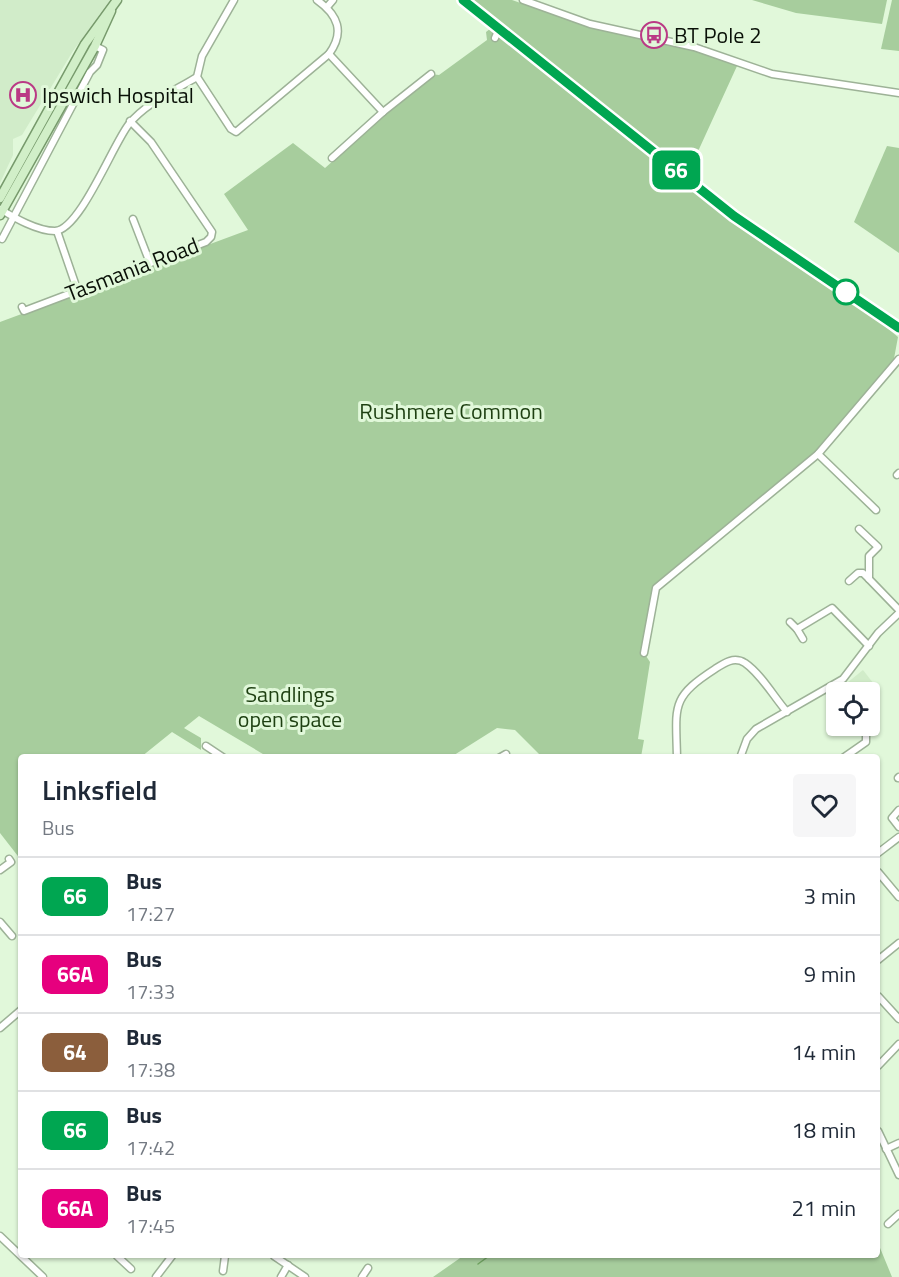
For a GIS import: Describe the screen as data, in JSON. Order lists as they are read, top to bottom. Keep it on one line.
{"streets":{"street":["Tasmania Road"]},"parks":["Rushmere Common","Sandlings open space"],"places":{"bus stop":["BT Pole 2"],"hospital":["Ipswich Hospital"]},"lines":["bus line 66"],"page":{"on_map":"66","heading":["Linksfield","Bus"],"list":[{"mark":"66","name":"Bus","note":"17:27","value":"3 min"},{"mark":"66A","name":"Bus","note":"17:33","value":"9 min"},{"mark":"64","name":"Bus","note":"17:38","value":"14 min"},{"mark":"66","name":"Bus","note":"17:42","value":"18 min"},{"mark":"66A","name":"Bus","note":"17:45","value":"21 min"}]}}
